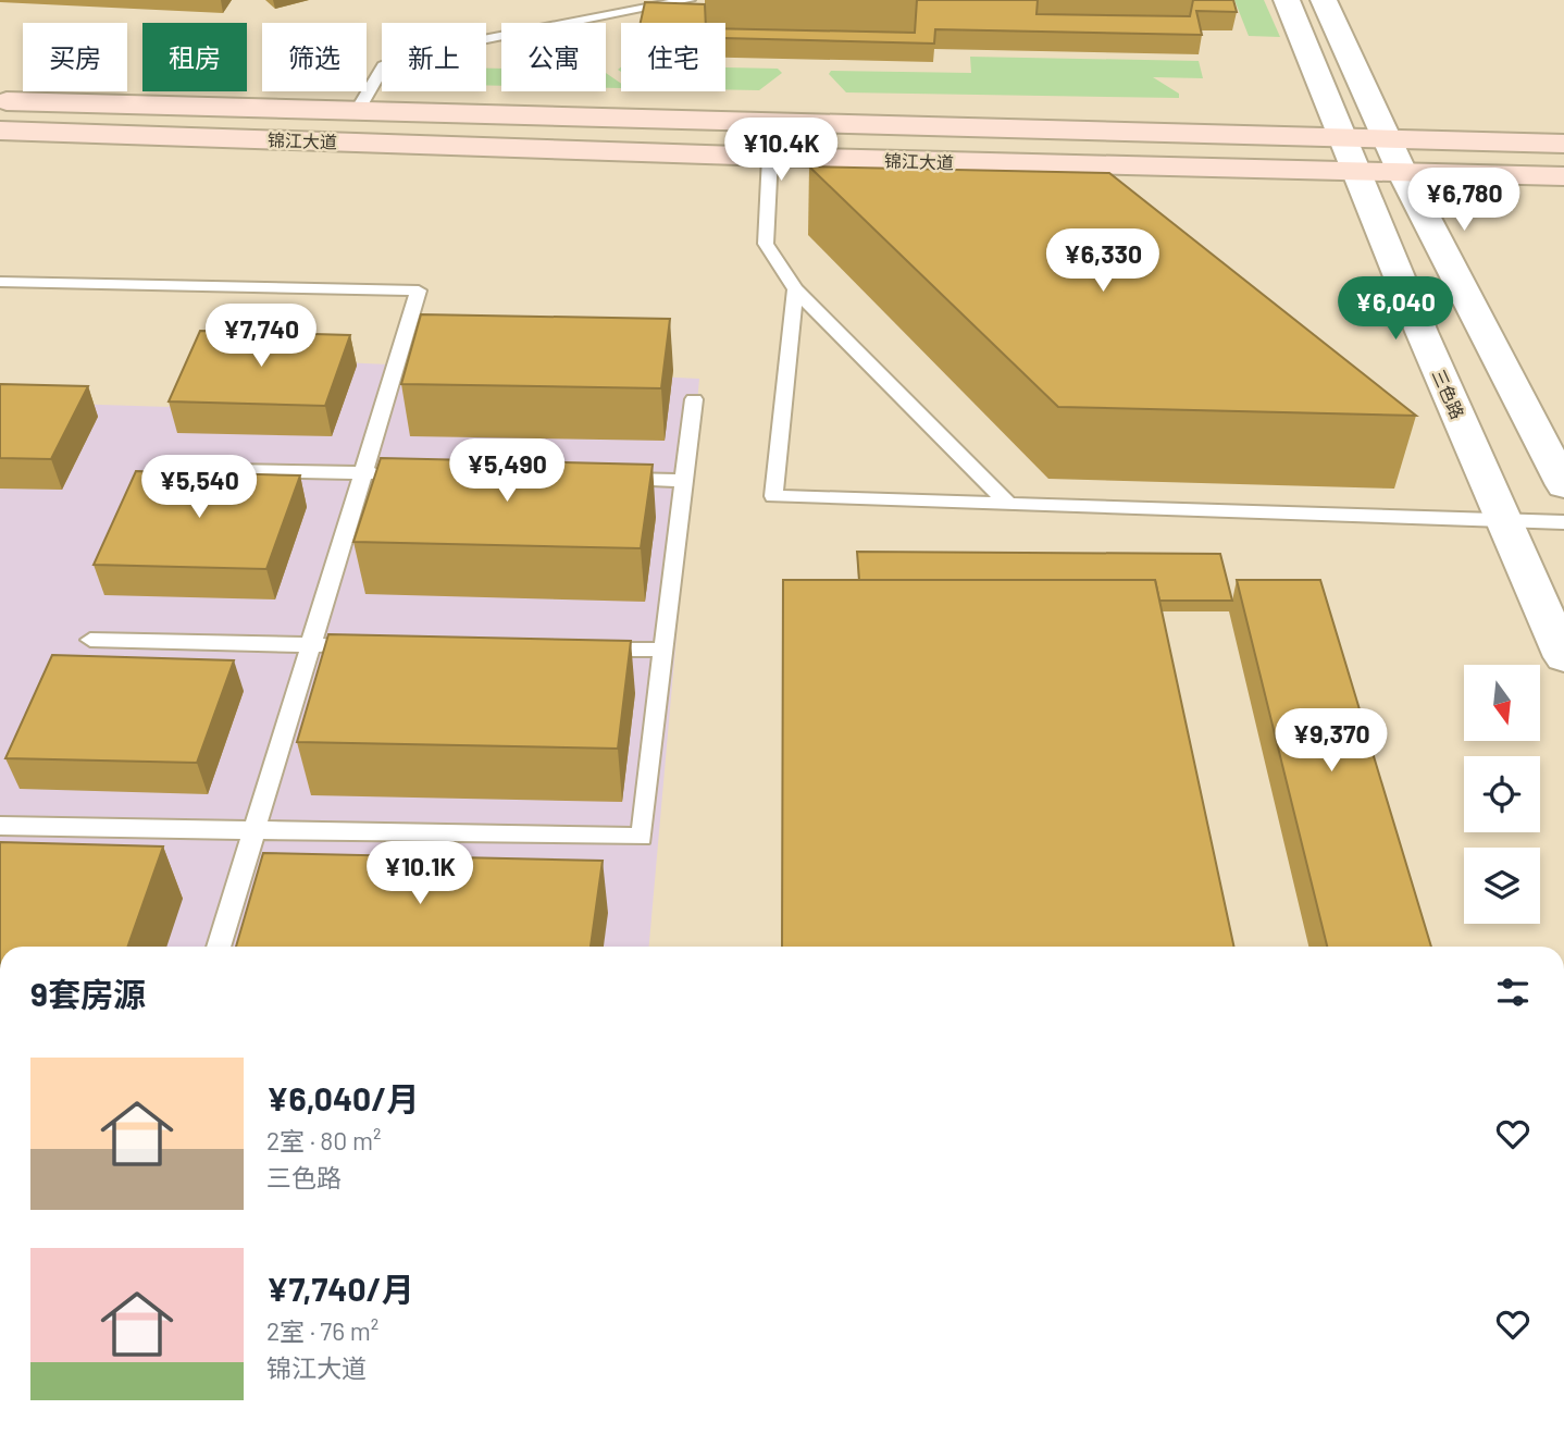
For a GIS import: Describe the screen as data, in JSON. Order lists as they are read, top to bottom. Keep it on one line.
{"streets":{"main road":["锦江大道"],"street":["三色路"]},"crossings":[["锦江大道","三色路"]],"north":"bottom","page":{"chip":["买房","租房","筛选","新上","公寓","住宅"],"price":["¥10.4K","¥6,780","¥6,330","¥6,040","¥7,740","¥5,490","¥5,540","¥9,370","¥10.1K"],"heading":"9套房源","list":[{"name":"¥6,040/月","note":"2室 · 80 m² · 三色路"},{"name":"¥7,740/月","note":"2室 · 76 m² · 锦江大道"}]}}
